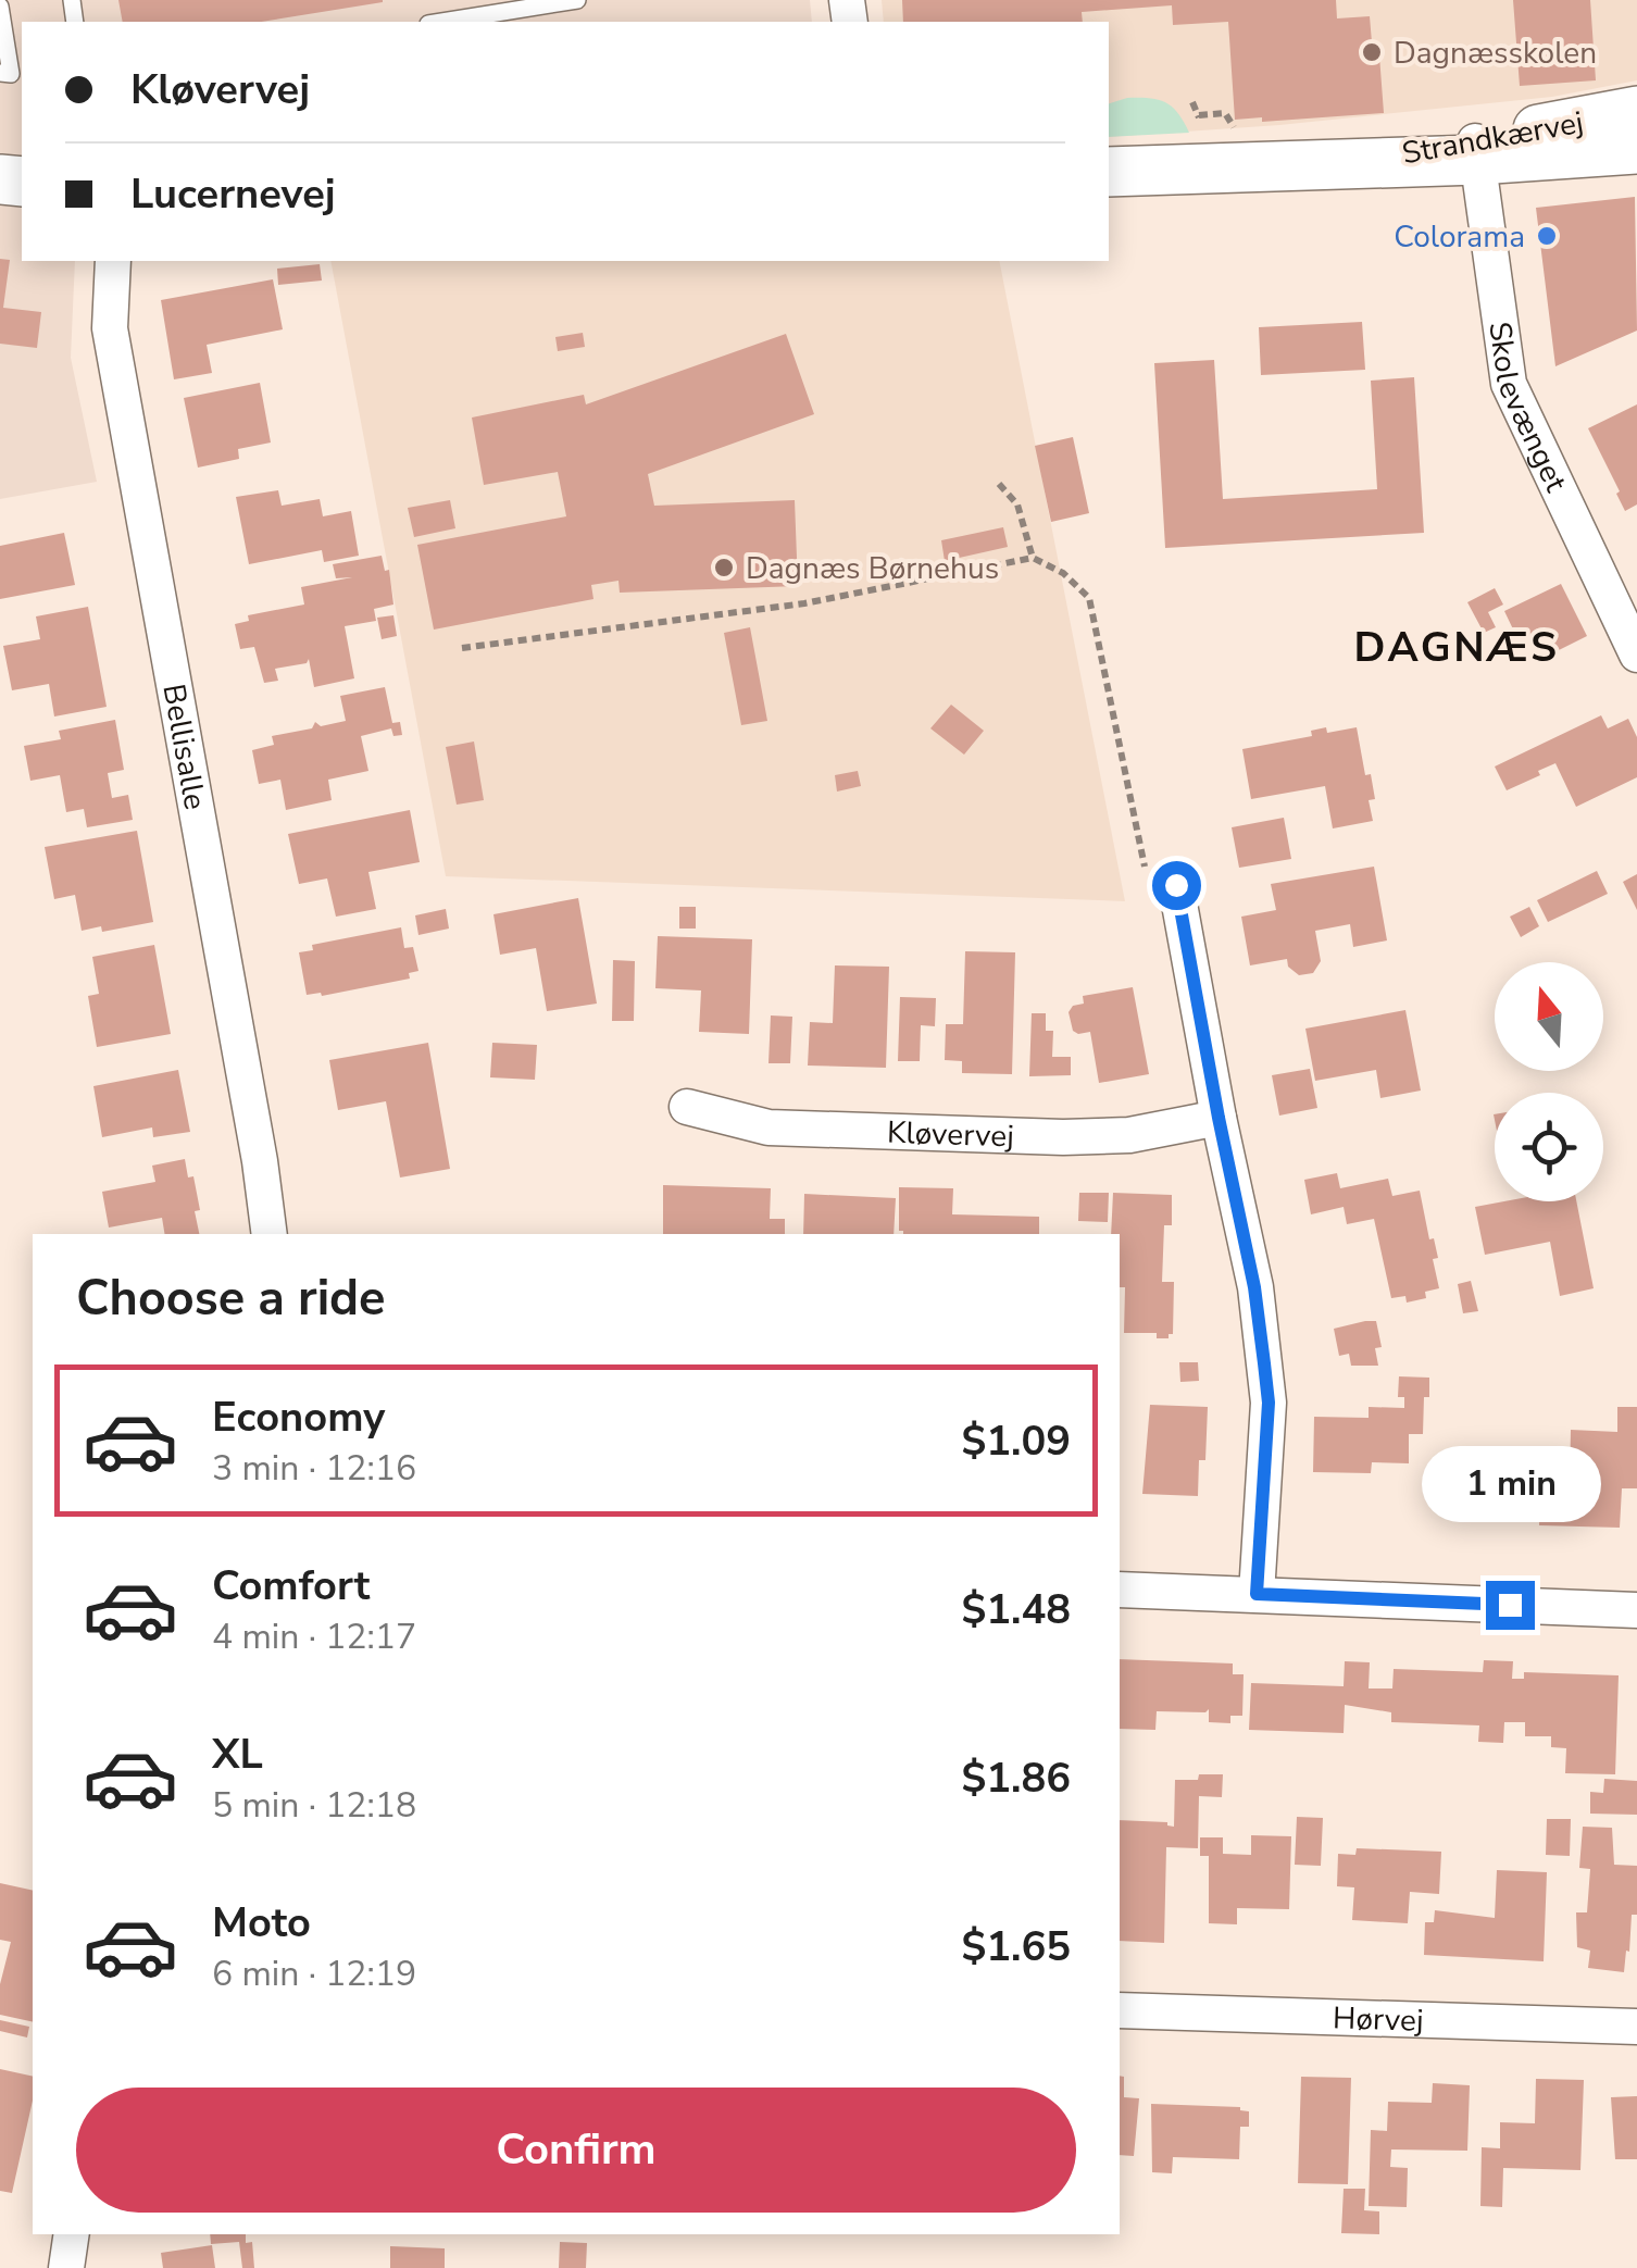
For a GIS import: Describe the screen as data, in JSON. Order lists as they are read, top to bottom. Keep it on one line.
{"streets":{"main road":["Strandkærvej"],"street":["Skolevænget","Bellisalle","Kløvervej","Hørvej"]},"crossings":[["Strandkærvej","Skolevænget"]],"districts":["DAGNÆS"],"places":["Dagnæsskolen","Colorama","Dagnæs Børnehus"],"north":"top","page":{"banner":["Kløvervej","Lucernevej"],"heading":"Choose a ride","list":[{"name":"Economy","note":"3 min · 12:16","value":"$1.09"},{"name":"Comfort","note":"4 min · 12:17","value":"$1.48"},{"name":"XL","note":"5 min · 12:18","value":"$1.86"},{"name":"Moto","note":"6 min · 12:19","value":"$1.65"}],"bubble":"1 min","buttons":"Confirm"}}
